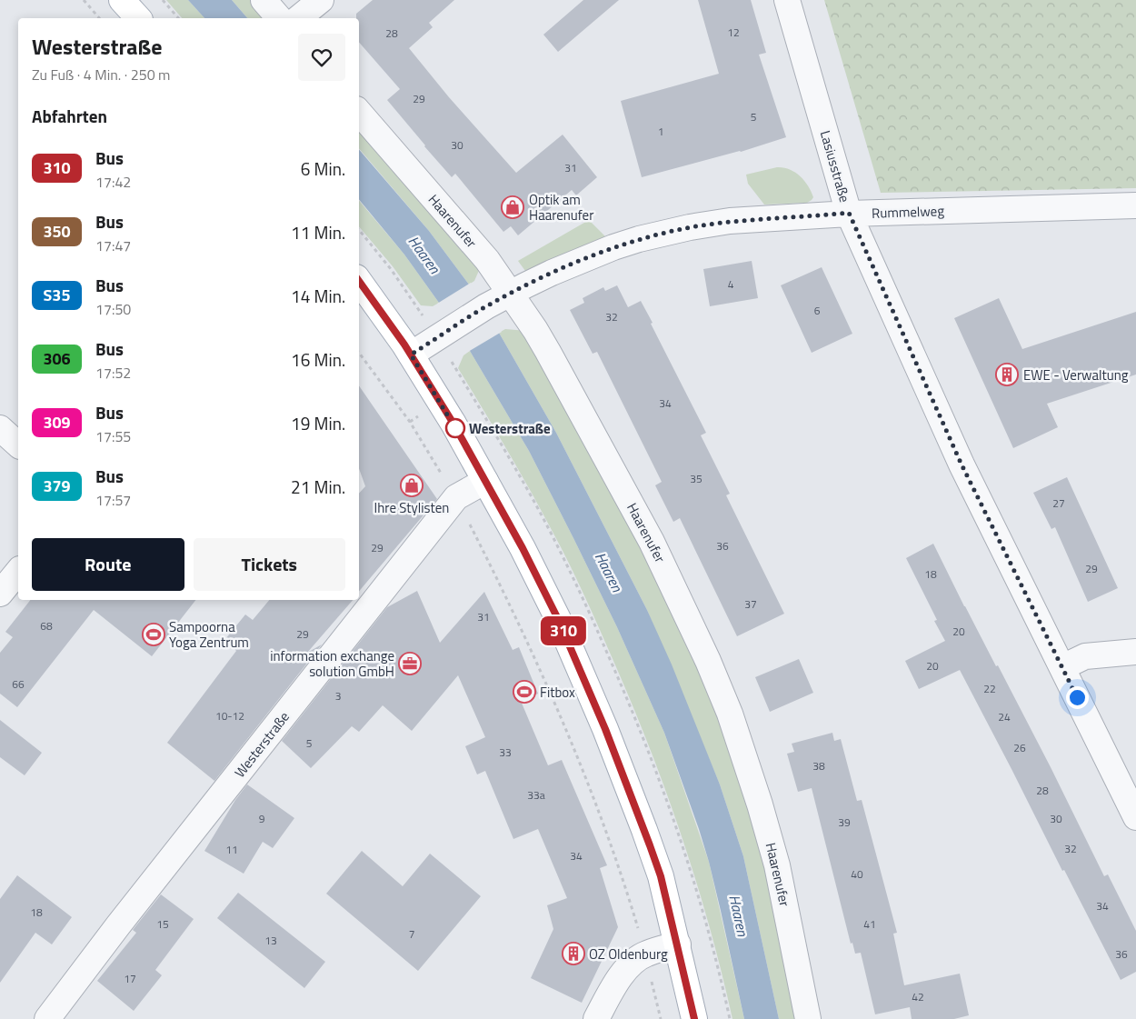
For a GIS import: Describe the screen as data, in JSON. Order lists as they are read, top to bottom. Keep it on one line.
{"streets":{"street":["Lasiusstraße","Rummelweg","Haarenufer","Westerstraße"]},"crossings":[["Lasiusstraße","Rummelweg"],["Rummelweg","Haarenufer"]],"water":["Haaren"],"places":{"shop":["Optik am Haarenufer","Ihre Stylisten"],"building":["EWE - Verwaltung","OZ Oldenburg"],"other":["Westerstraße"],"sports":["Sampoorna Yoga Zentrum","Fitbox"],"office":["information exchange solution GmbH"]},"lines":["bus line 310"],"house_numbers":["12","28","29","5","1","30","31","4","6","32","34","35","27","36","29","29","18","37","31","68","20","29","20","66","22","3","10-12","24","5","26","33","38","28","33a","9","30","39","32","11","34","40","34","18","15","41","7","13","36","17","42"],"page":{"on_map":"310","heading":[["Westerstraße","Zu Fuß · 4 Min. · 250 m"],"Abfahrten"],"list":[{"mark":"310","name":"Bus","note":"17:42","value":"6 Min."},{"mark":"350","name":"Bus","note":"17:47","value":"11 Min."},{"mark":"S35","name":"Bus","note":"17:50","value":"14 Min."},{"mark":"306","name":"Bus","note":"17:52","value":"16 Min."},{"mark":"309","name":"Bus","note":"17:55","value":"19 Min."},{"mark":"379","name":"Bus","note":"17:57","value":"21 Min."}],"buttons":["Route","Tickets"]}}
